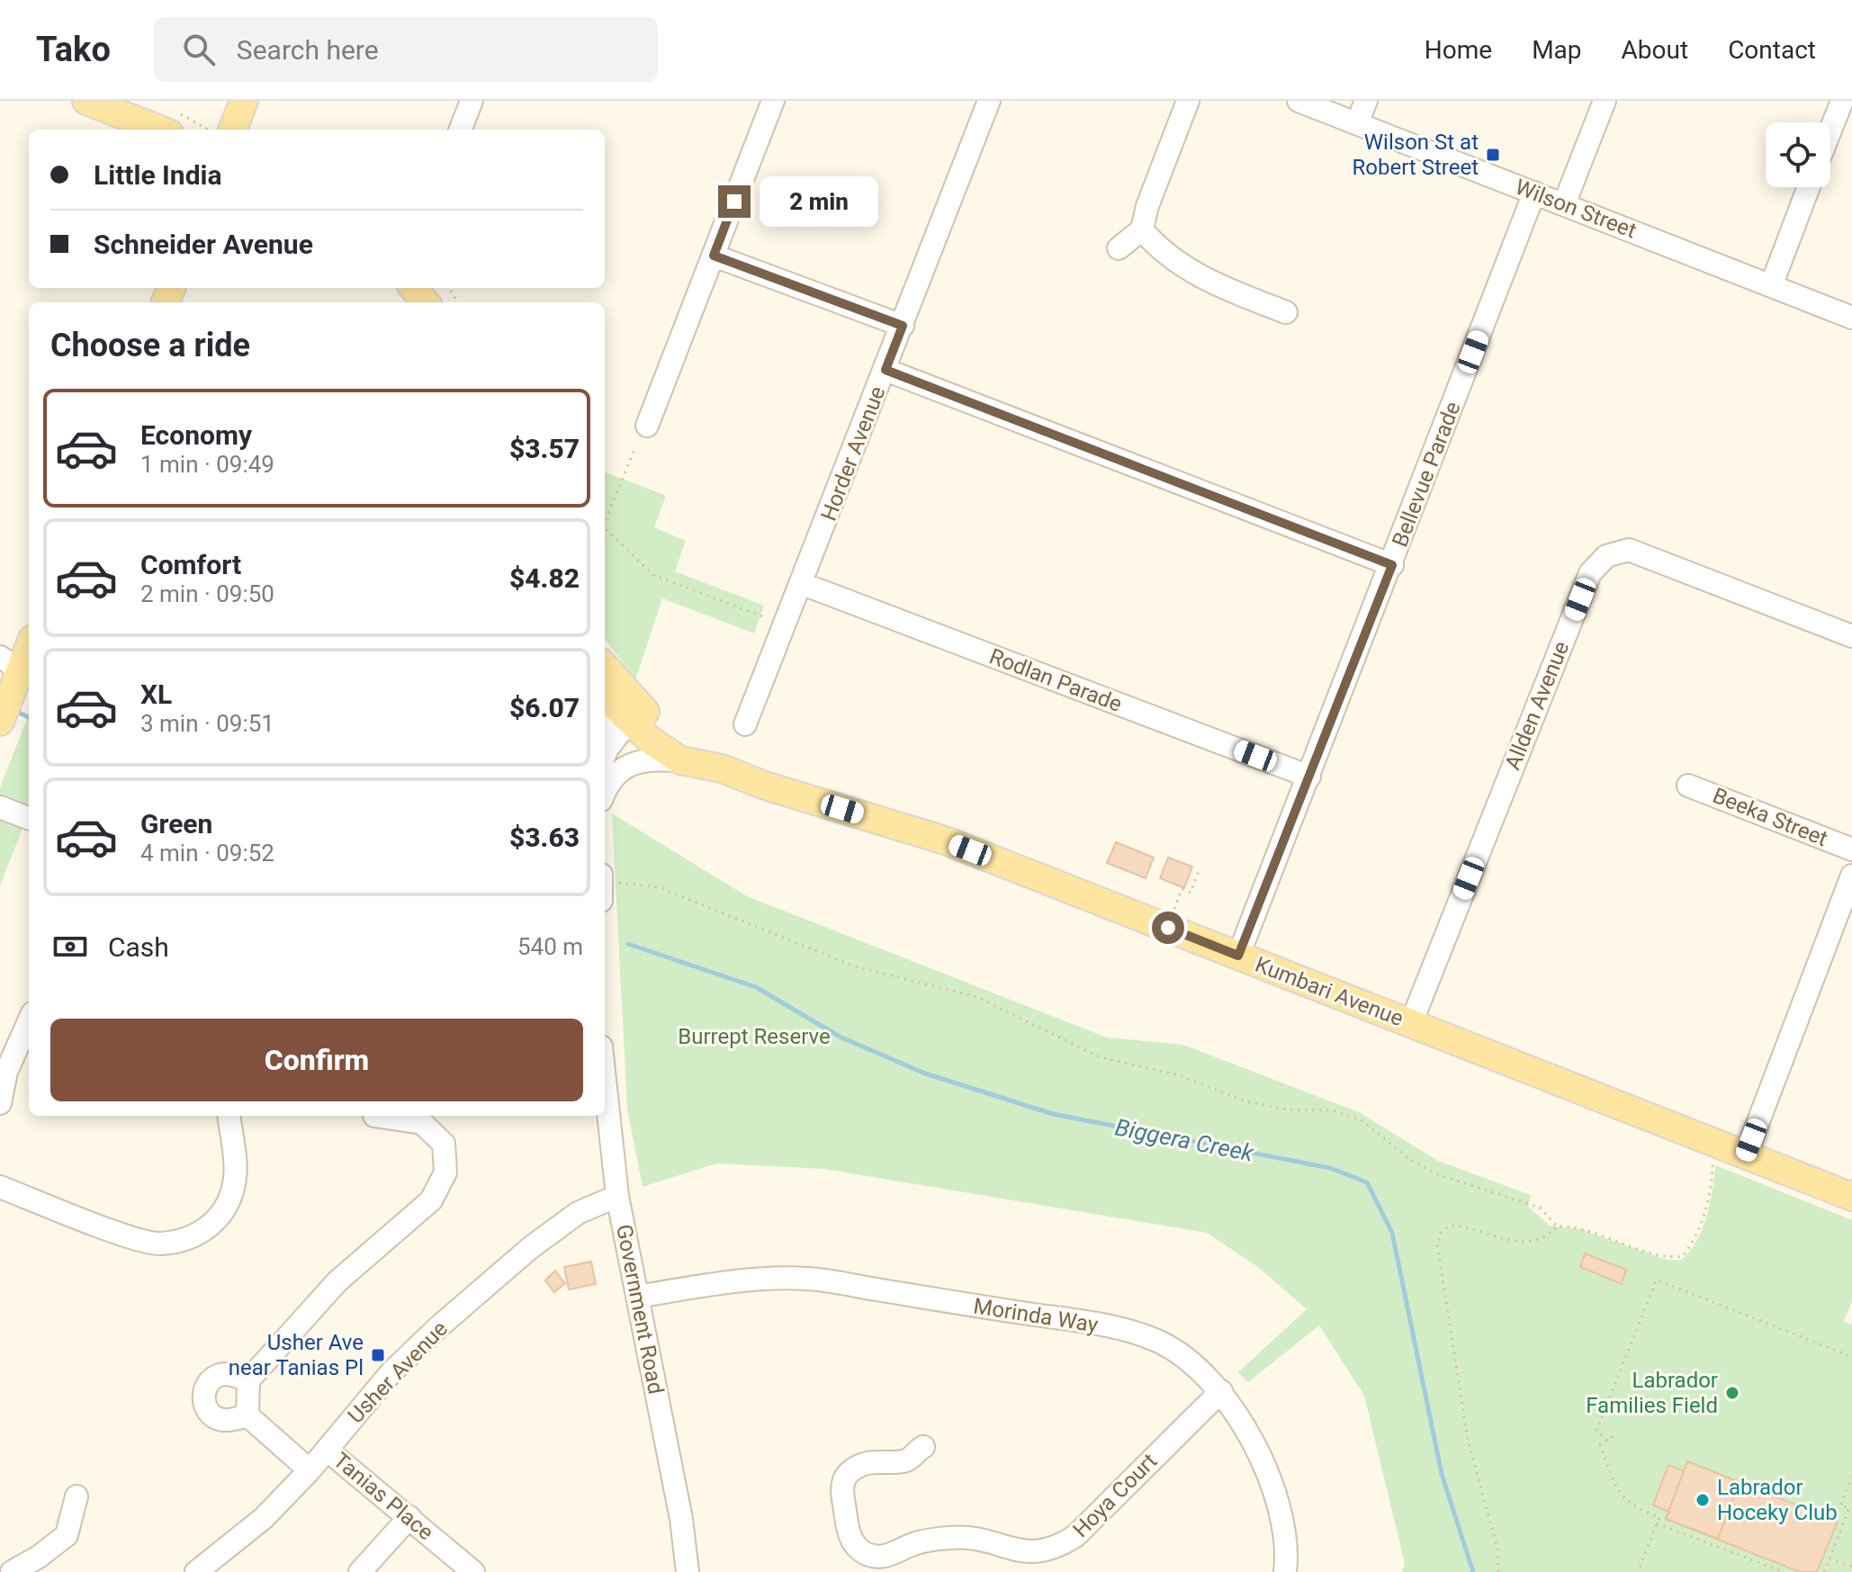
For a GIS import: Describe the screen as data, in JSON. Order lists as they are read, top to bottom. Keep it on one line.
{"streets":{"main road":["Kumbari Avenue"],"street":["Wilson Street","Horder Avenue","Bellevue Parade","Rodlan Parade","Allden Avenue","Beeka Street","Government Road","Morinda Way","Usher Avenue","Hoya Court","Tanias Place"]},"crossings":[["Wilson Street","Bellevue Parade"],["Horder Avenue","Rodlan Parade"],["Bellevue Parade","Rodlan Parade"],["Bellevue Parade","Kumbari Avenue"],["Allden Avenue","Kumbari Avenue"],["Government Road","Morinda Way"],["Government Road","Usher Avenue"],["Morinda Way","Hoya Court"],["Usher Avenue","Tanias Place"]],"water":["Biggera Creek"],"parks":["Burrept Reserve"],"places":{"transit":["Wilson St at Robert Street","Usher Ave near Tanias Pl"],"other":["Labrador Families Field","Labrador Hoceky Club"]},"page":{"header":"Tako","search":"Search here","nav":["Home","Map","About","Contact"],"banner":["Little India","Schneider Avenue"],"bubble":"2 min","heading":"Choose a ride","list":[{"name":"Economy","note":"1 min · 09:49","value":"$3.57"},{"name":"Comfort","note":"2 min · 09:50","value":"$4.82"},{"name":"XL","note":"3 min · 09:51","value":"$6.07"},{"name":"Green","note":"4 min · 09:52","value":"$3.63"}],"pay":["Cash","540 m"],"buttons":"Confirm"}}
